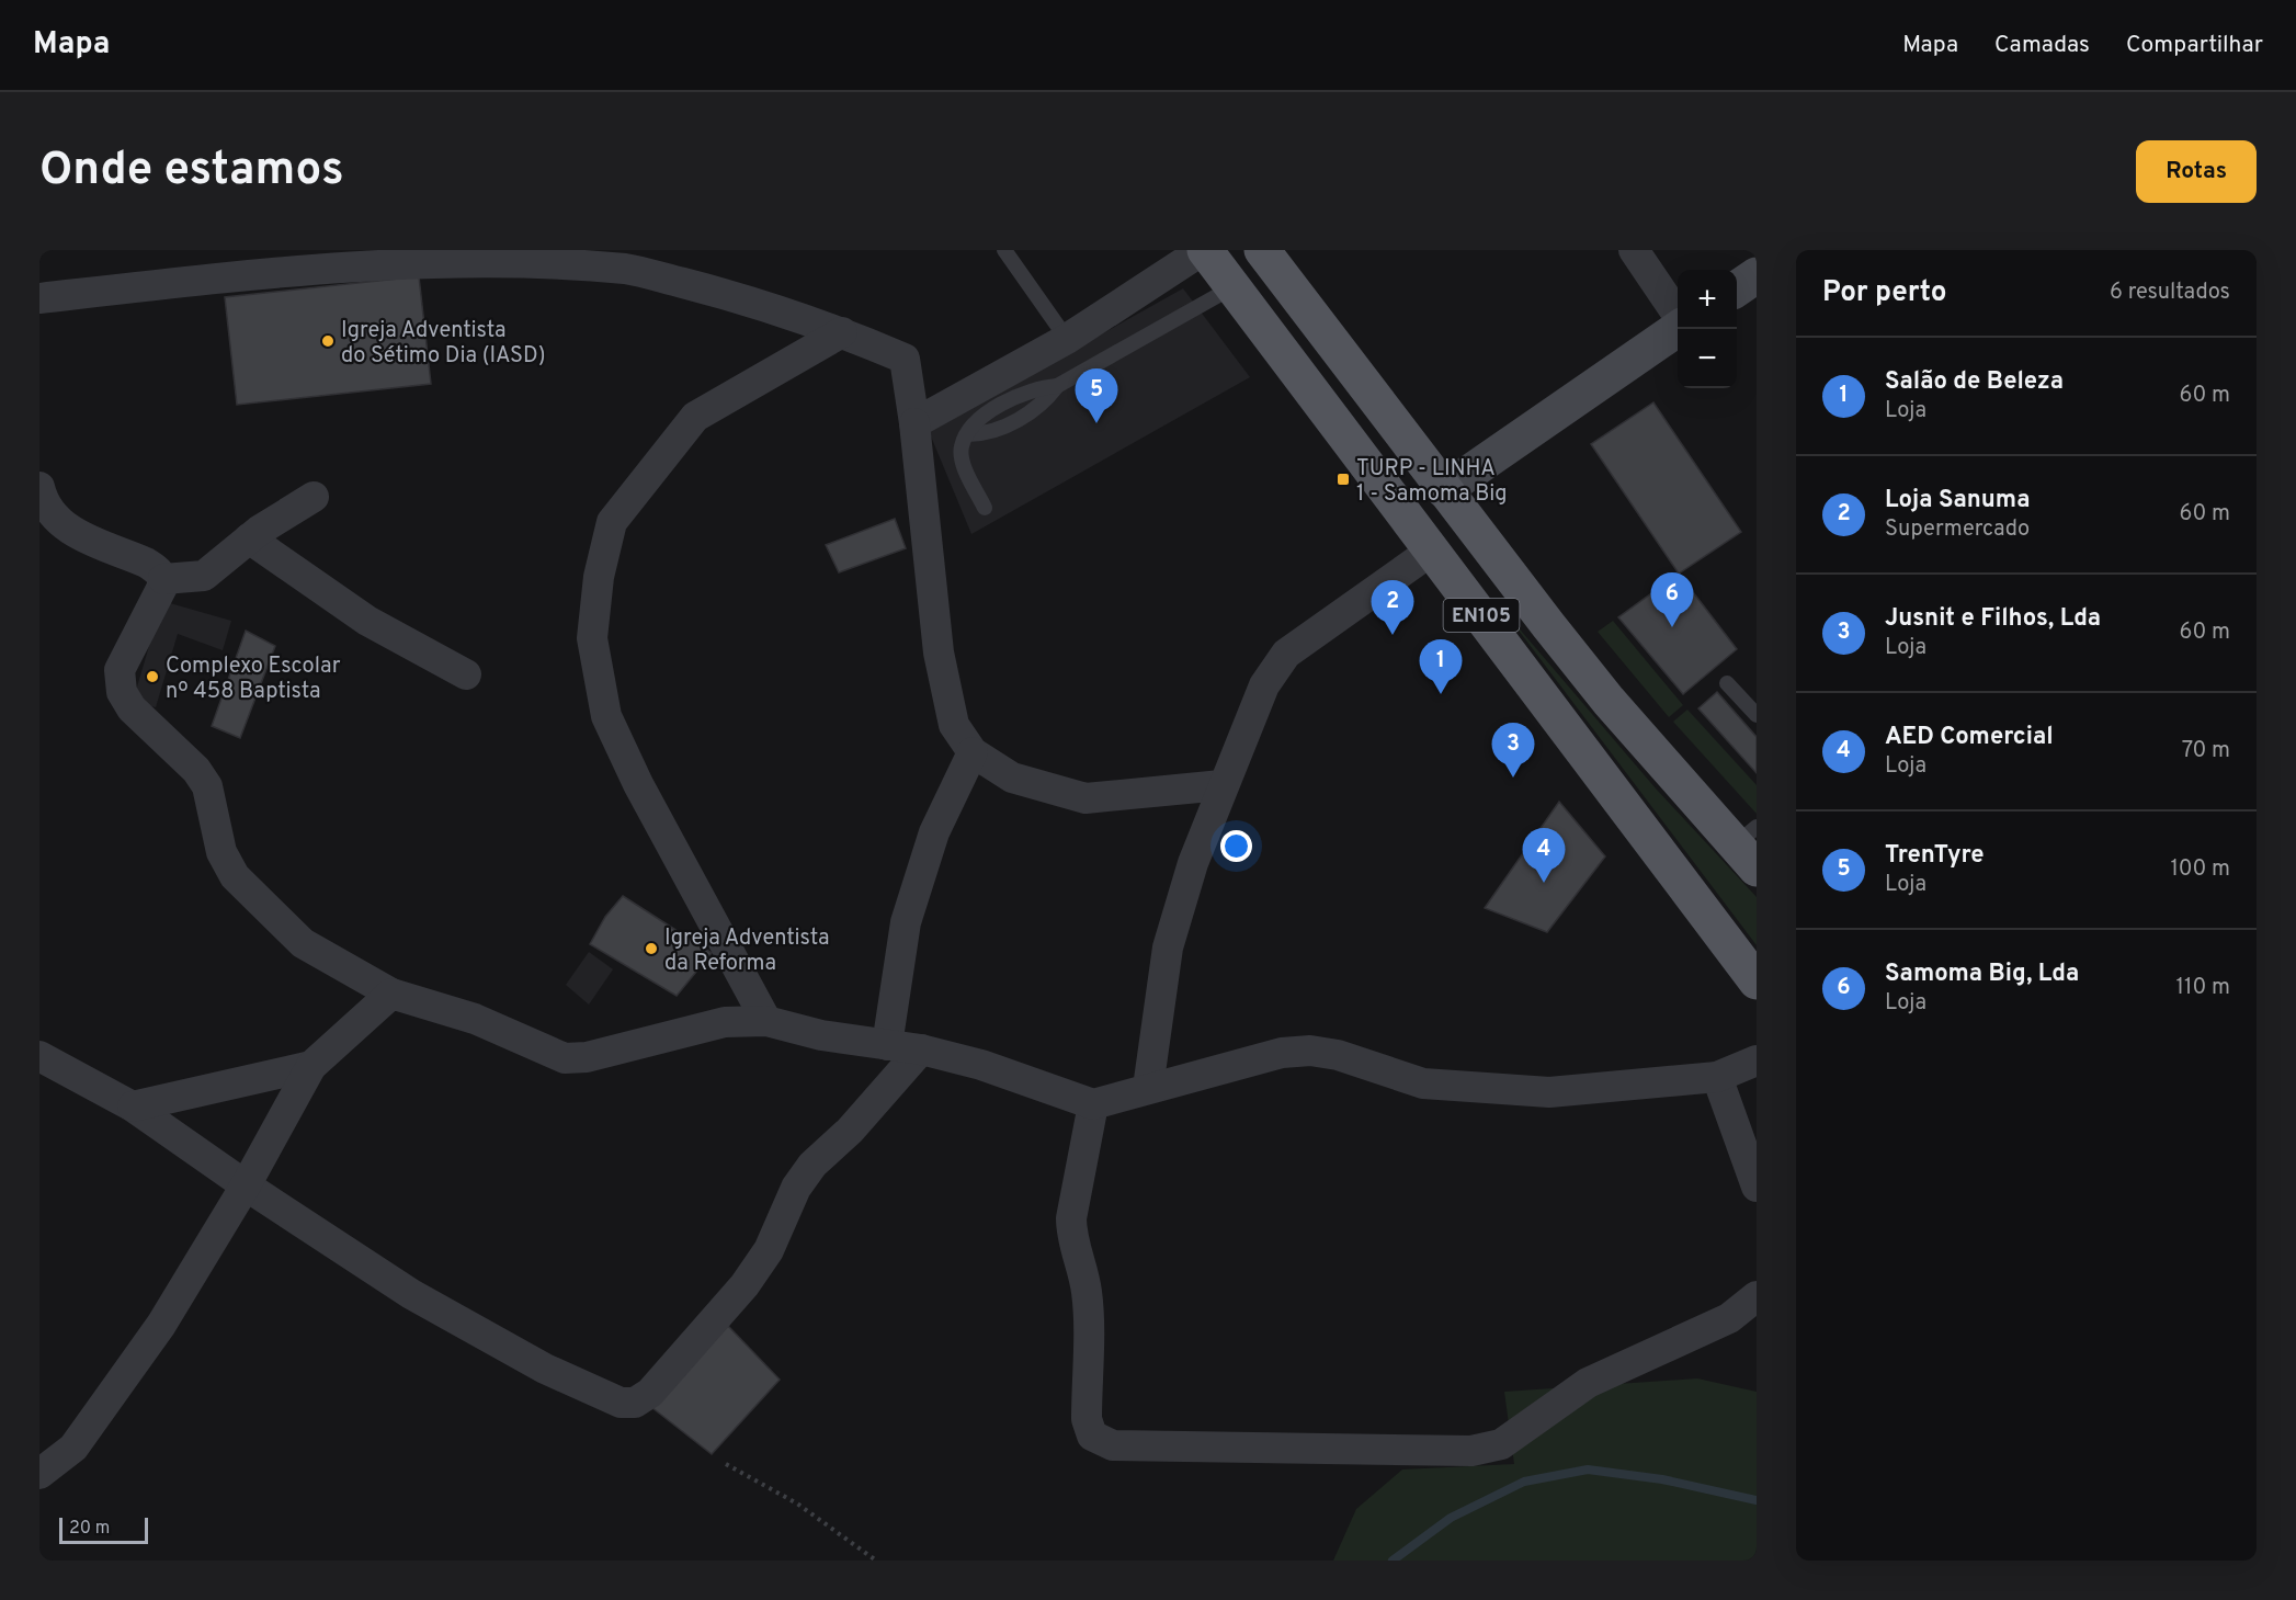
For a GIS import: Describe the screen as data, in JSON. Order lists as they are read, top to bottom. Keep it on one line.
{"streets":{"main road":["EN105"]},"places":{"other":["Igreja Adventista do Sétimo Dia (IASD)","Complexo Escolar nº 458 Baptista","Igreja Adventista da Reforma"],"transit":["TURP - LINHA 1 - Samoma Big"]},"scale_bar":"20 m","page":{"header":"Mapa","nav":["Mapa","Camadas","Compartilhar"],"buttons":"Rotas","title":"Onde estamos","heading":["Por perto","6 resultados"],"map_buttons":["+","−"],"list":[{"mark":"1","name":"Salão de Beleza","note":"Loja","value":"60 m"},{"mark":"2","name":"Loja Sanuma","note":"Supermercado","value":"60 m"},{"mark":"3","name":"Jusnit e Filhos, Lda","note":"Loja","value":"60 m"},{"mark":"4","name":"AED Comercial","note":"Loja","value":"70 m"},{"mark":"5","name":"TrenTyre","note":"Loja","value":"100 m"},{"mark":"6","name":"Samoma Big, Lda","note":"Loja","value":"110 m"}],"pins":["5","6","2","1","3","4"],"scale":"20 m"}}
